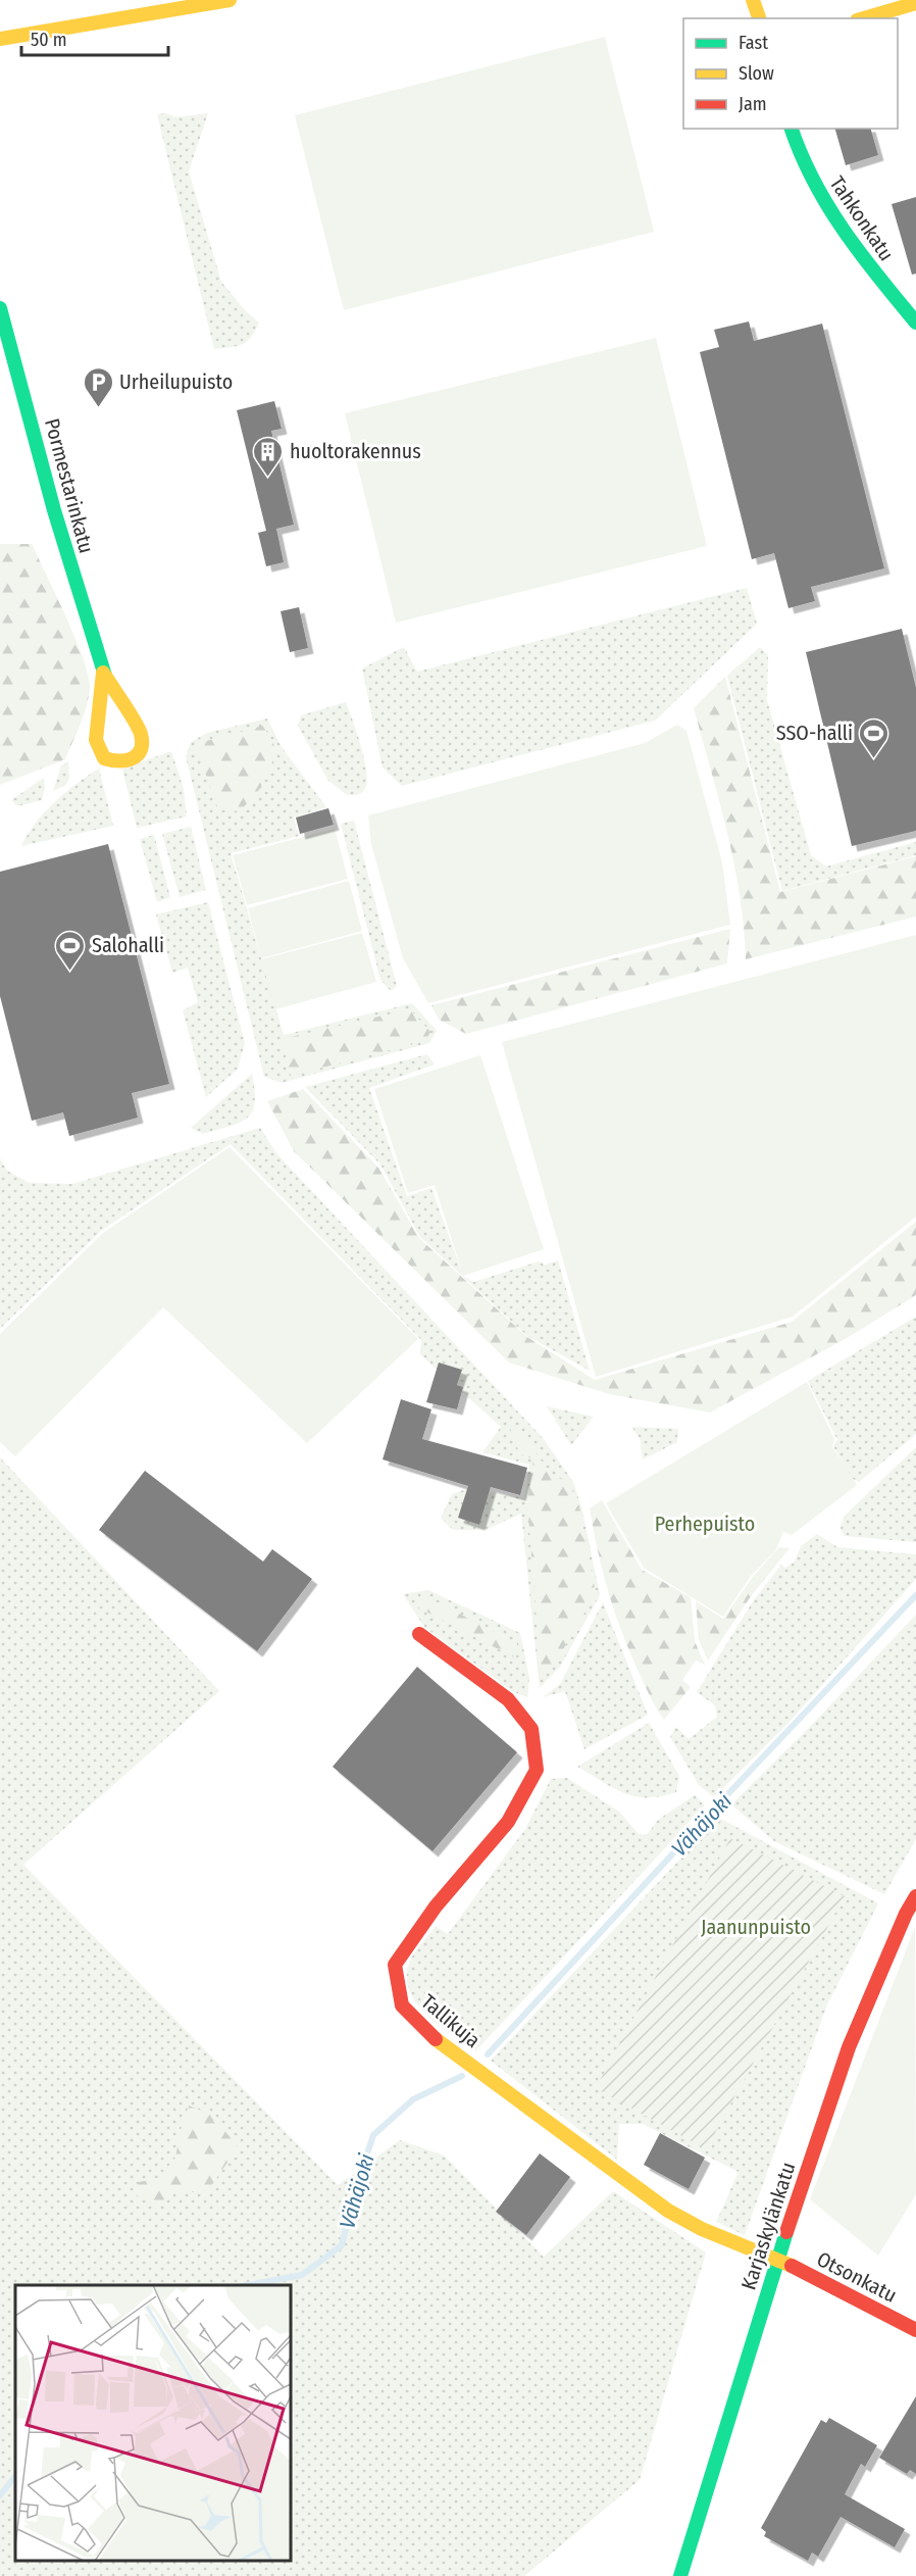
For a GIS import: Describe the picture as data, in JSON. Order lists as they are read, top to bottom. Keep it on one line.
{"streets":{"street":["Tahkonkatu","Pormestarinkatu","Tallikuja","Karjaskylänkatu","Otsonkatu"]},"crossings":[["Tallikuja","Karjaskylänkatu"],["Tallikuja","Otsonkatu"],["Karjaskylänkatu","Otsonkatu"]],"water":["Vähäjoki"],"parks":["Perhepuisto","Jaanunpuisto"],"places":{"parking":["Urheilupuisto"],"building":["huoltorakennus"],"sports":["SSO-halli","Salohalli"]},"legend":["Fast","Slow","Jam"],"scale_bar":"50 m"}
